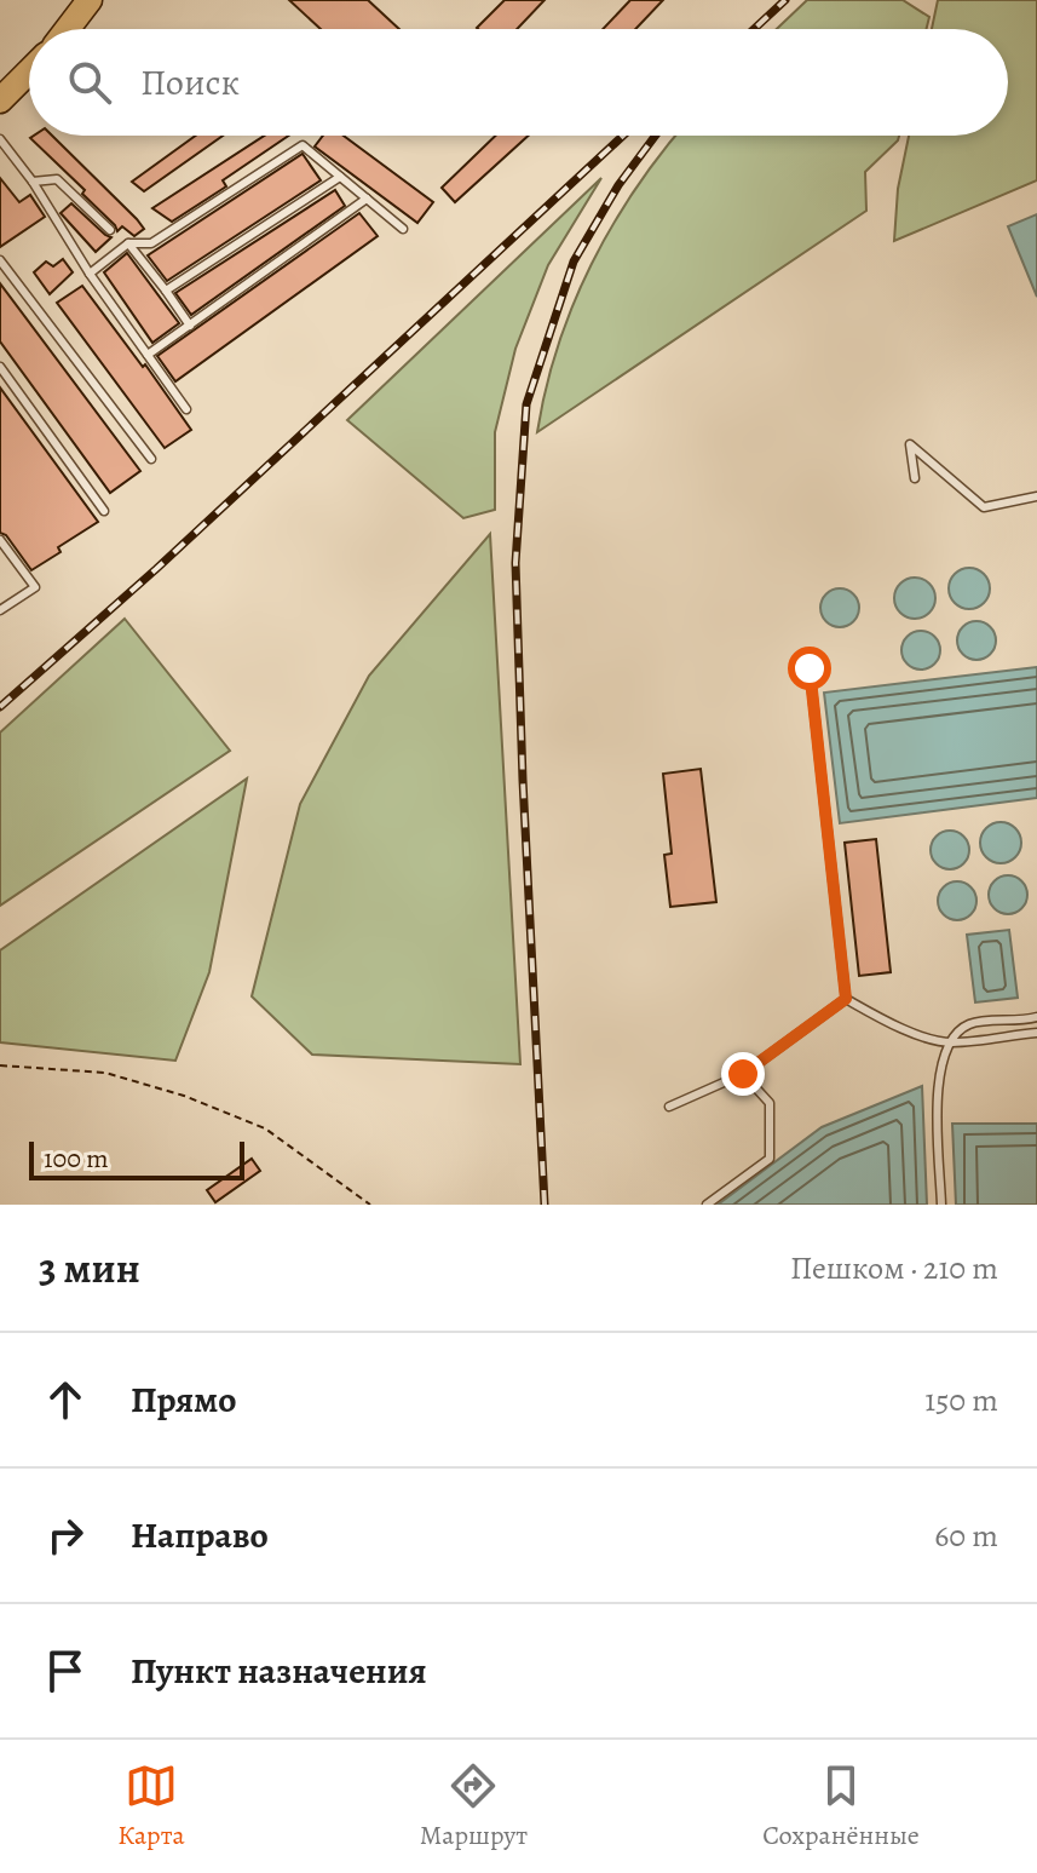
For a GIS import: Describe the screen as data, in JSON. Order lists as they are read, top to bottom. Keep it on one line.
{"scale_bar":"100 m","page":{"search":"Поиск","scale":"100 m","heading":["3 мин","Пешком · 210 m"],"list":[["Прямо","150 m"],["Направо","60 m"],"Пункт назначения"],"nav":["Карта","Маршрут","Сохранённые"]}}
